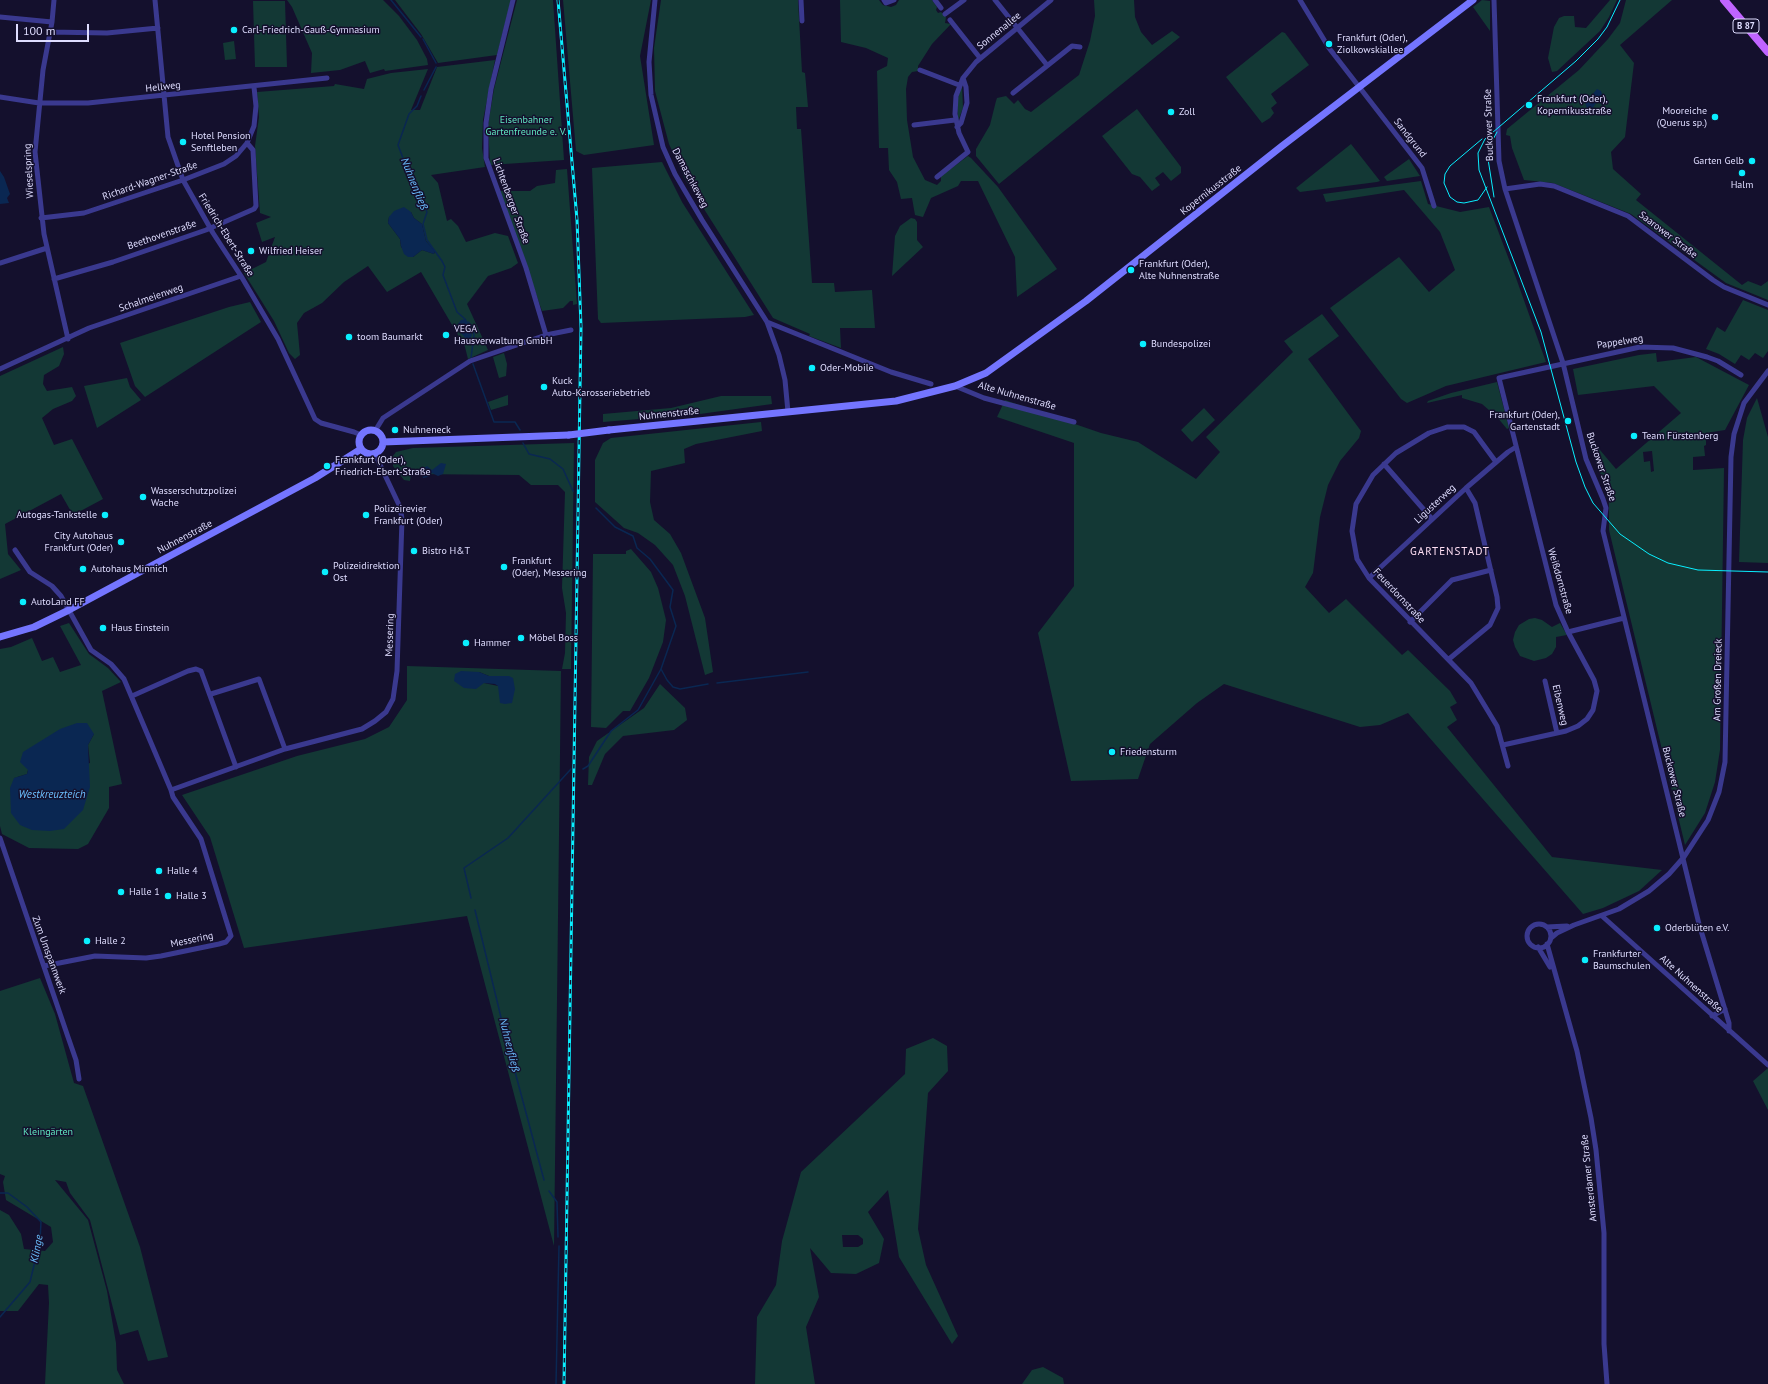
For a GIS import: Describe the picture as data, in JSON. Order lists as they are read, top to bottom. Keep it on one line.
{"streets":{"main road":["B 87","Kopernikusstraße","Nuhnenstraße"],"street":["Sonnenallee","Hellweg","Buckower Straße","Sandgrund","Wieselspring","Damaschkeweg","Richard-Wagner-Straße","Lichtenberger Straße","Beethovenstraße","Friedrich-Ebert-Straße","Saarower Straße","Schalmeienweg","Pappelweg","Alte Nuhnenstraße","Ligusterweg","Weißdornstraße","Feuerdornstraße","Messering","Am Großen Dreieck","Eibenweg","Zum Umspannwerk","Amsterdamer Straße"]},"crossings":[["Hellweg","Wieselspring"],["Hellweg","Richard-Wagner-Straße"],["Hellweg","Friedrich-Ebert-Straße"],["Buckower Straße","Saarower Straße"],["Buckower Straße","Pappelweg"],["Buckower Straße","Alte Nuhnenstraße"],["Buckower Straße","Am Großen Dreieck"],["Sandgrund","Kopernikusstraße"],["Wieselspring","Richard-Wagner-Straße"],["Wieselspring","Beethovenstraße"],["Wieselspring","Schalmeienweg"],["Damaschkeweg","Nuhnenstraße"],["Richard-Wagner-Straße","Beethovenstraße"],["Richard-Wagner-Straße","Friedrich-Ebert-Straße"],["Kopernikusstraße","Alte Nuhnenstraße"],["Kopernikusstraße","Nuhnenstraße"],["Beethovenstraße","Friedrich-Ebert-Straße"],["Friedrich-Ebert-Straße","Schalmeienweg"],["Friedrich-Ebert-Straße","Nuhnenstraße"],["Friedrich-Ebert-Straße","Messering"],["Pappelweg","Weißdornstraße"],["Alte Nuhnenstraße","Nuhnenstraße"],["Alte Nuhnenstraße","Am Großen Dreieck"],["Nuhnenstraße","Messering"],["Ligusterweg","Weißdornstraße"],["Ligusterweg","Feuerdornstraße"],["Weißdornstraße","Feuerdornstraße"],["Weißdornstraße","Eibenweg"],["Messering","Zum Umspannwerk"],["Am Großen Dreieck","Amsterdamer Straße"]],"districts":["GARTENSTADT"],"water":["Nuhnenfließ","Westkreuzteich","Klinge"],"parks":["Eisenbahner Gartenfreunde e. V.","Kleingärten"],"places":["Carl-Friedrich-Gauß-Gymnasium","Frankfurt (Oder), Ziolkowskiallee","Frankfurt (Oder), Kopernikusstraße","Zoll","Mooreiche (Querus sp.)","Hotel Pension Senftleben","Garten Gelb","Halm","Wilfried Heiser","Frankfurt (Oder), Alte Nuhnenstraße","VEGA Hausverwaltung GmbH","toom Baumarkt","Bundespolizei","Oder-Mobile","Kuck Auto-Karosseriebetrieb","Frankfurt (Oder), Gartenstadt","Nuhneneck","Team Fürstenberg","Frankfurt (Oder), Friedrich-Ebert-Straße","Wasserschutzpolizei Wache","Autogas-Tankstelle","Polizeirevier Frankfurt (Oder)","City Autohaus Frankfurt (Oder)","Bistro H&T","Frankfurt (Oder), Messering","Autohaus Minnich","Polizeidirektion Ost","AutoLand FF","Haus Einstein","Möbel Boss","Hammer","Friedensturm","Halle 4","Halle 1","Halle 3","Oderblüten e.V.","Halle 2","Frankfurter Baumschulen"],"scale_bar":"100 m"}
